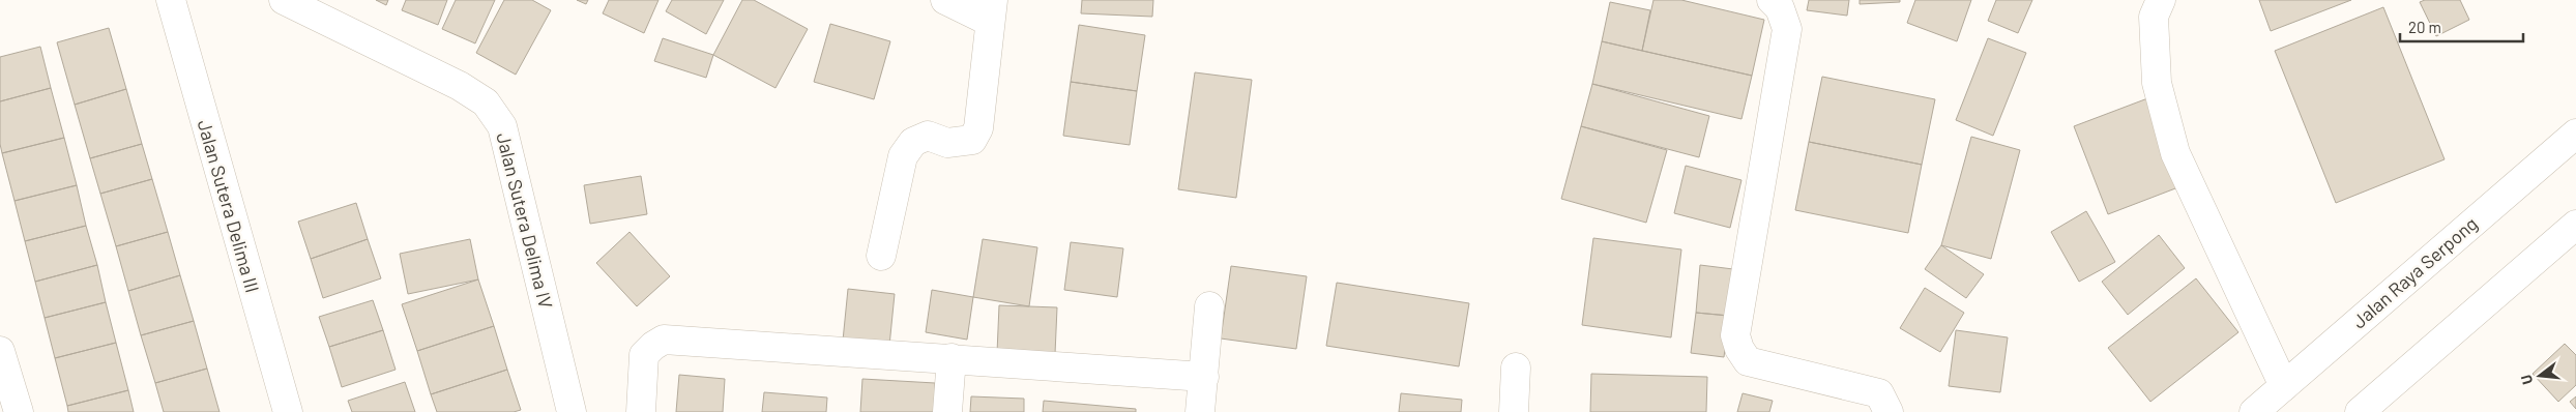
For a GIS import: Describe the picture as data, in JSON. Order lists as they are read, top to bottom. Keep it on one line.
{"streets":{"street":["Jalan Sutera Delima III","Jalan Sutera Delima IV","Jalan Raya Serpong"]},"scale_bar":"20 m","north":"left"}
